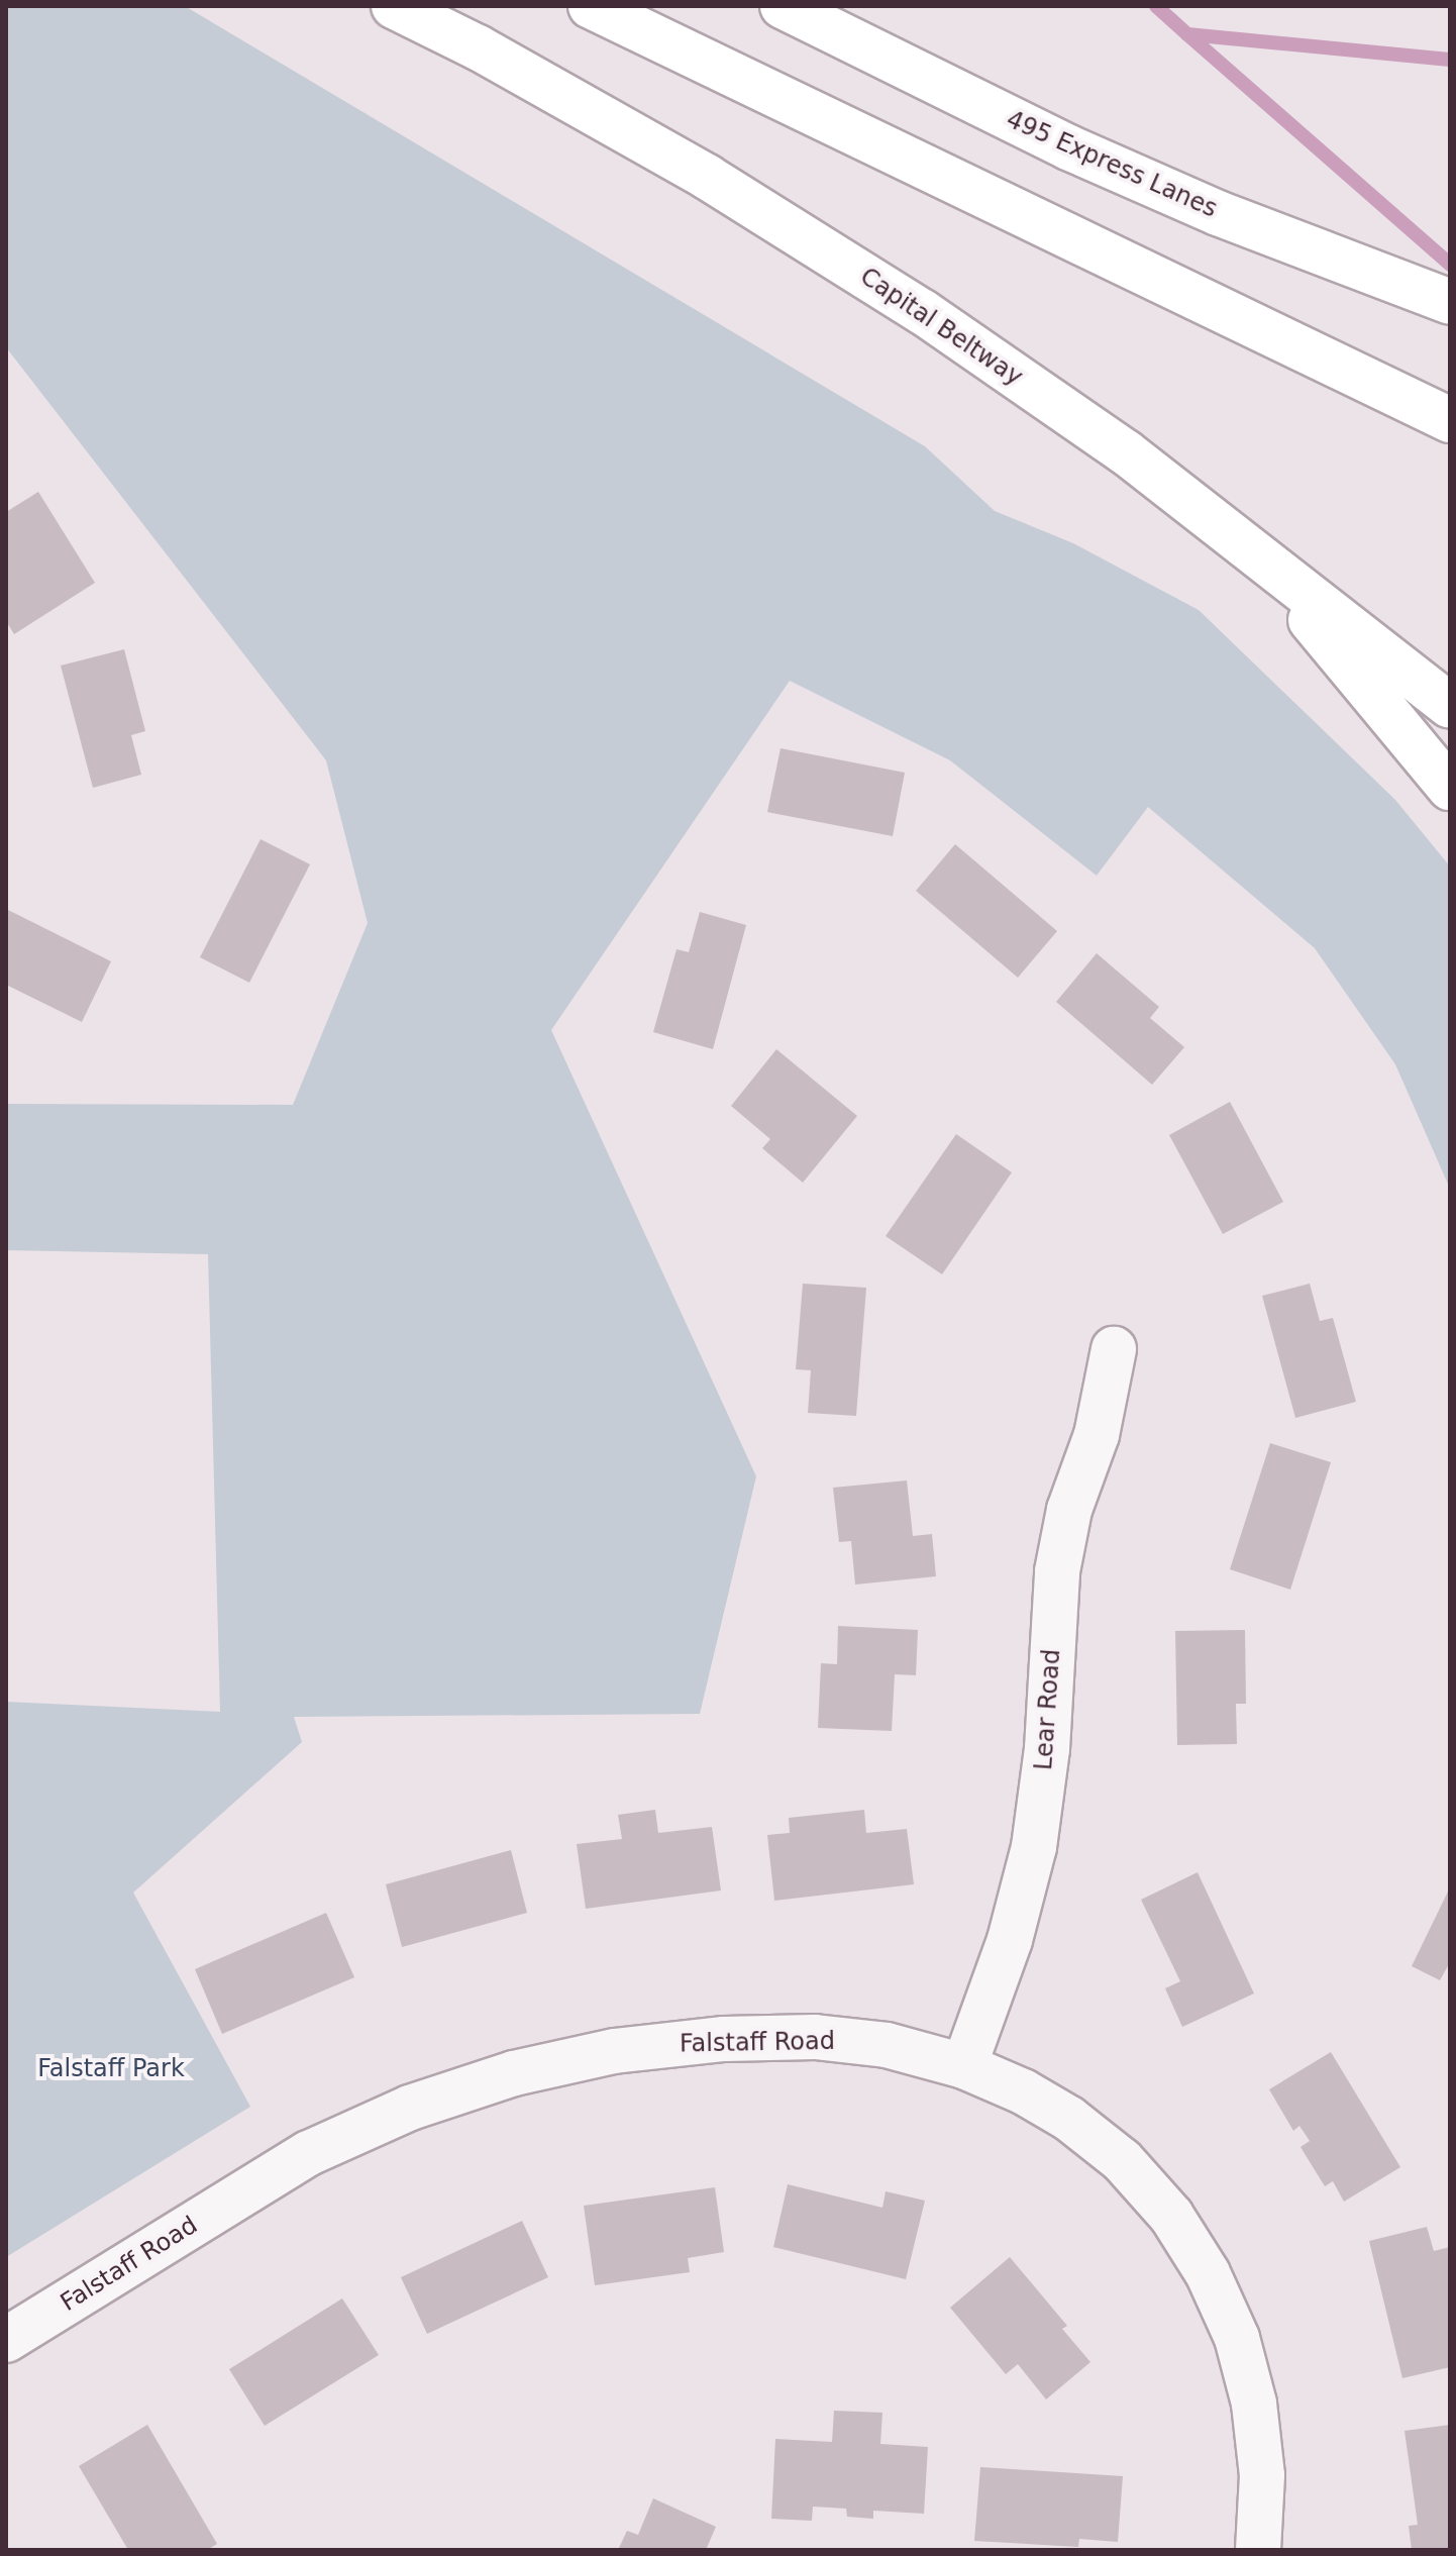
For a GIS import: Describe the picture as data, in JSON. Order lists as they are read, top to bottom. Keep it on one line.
{"streets":{"highway":["495 Express Lanes","Capital Beltway"],"street":["Lear Road","Falstaff Road"]},"crossings":[["Lear Road","Falstaff Road"]],"parks":["Falstaff Park"]}
